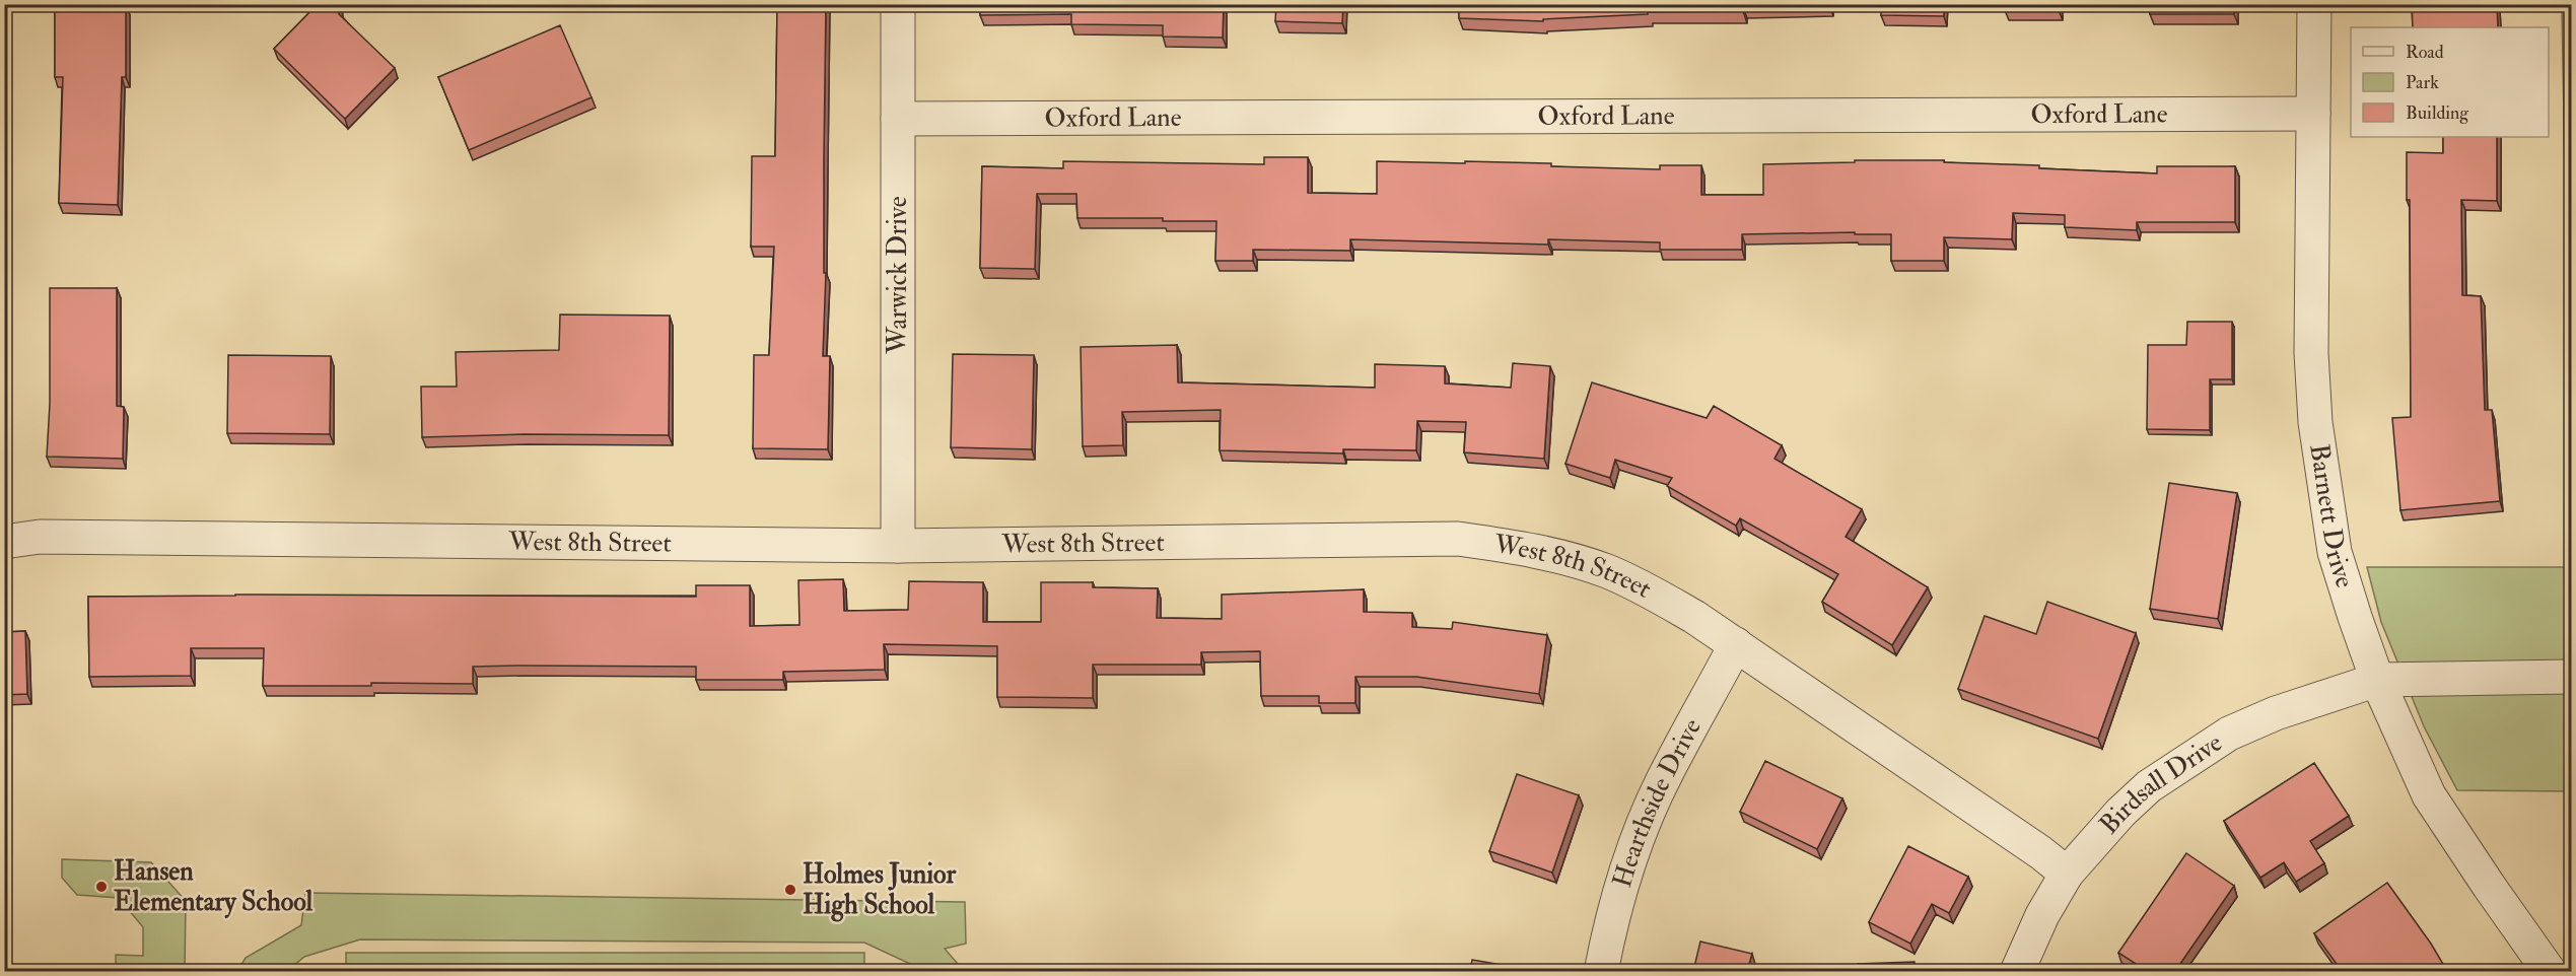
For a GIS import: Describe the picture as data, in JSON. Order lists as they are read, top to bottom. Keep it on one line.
{"streets":{"street":["Oxford Lane","Warwick Drive","Barnett Drive","West 8th Street","Birdsall Drive","Hearthside Drive"]},"crossings":[["Oxford Lane","Warwick Drive"],["Oxford Lane","Barnett Drive"],["Warwick Drive","West 8th Street"],["Barnett Drive","Birdsall Drive"],["West 8th Street","Birdsall Drive"],["West 8th Street","Hearthside Drive"]],"places":["Hansen Elementary School","Holmes Junior High School"],"legend":["Road","Park","Building"]}
